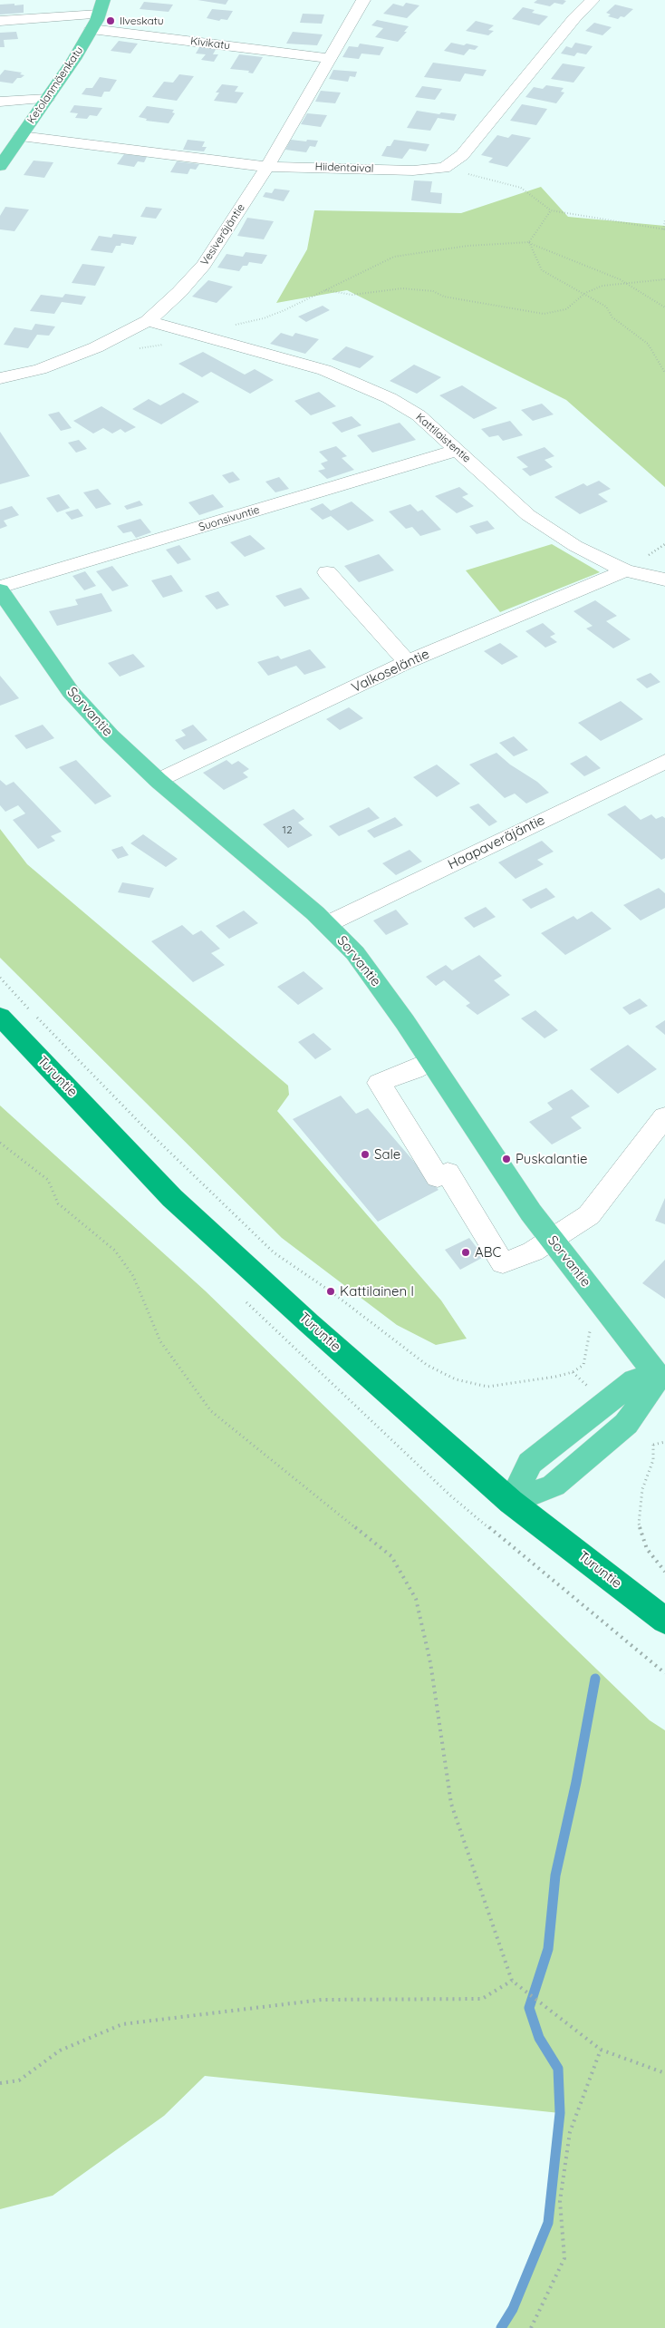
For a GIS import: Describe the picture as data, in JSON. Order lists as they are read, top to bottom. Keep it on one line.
{"streets":{"highway":["Turuntie"],"main road":["Ketolanmäenkatu","Sorvantie"],"street":["Kivikatu","Hiidentaival","Vesiveräjäntie","Kattilaistentie","Suonsivuntie","Valkoseläntie","Haapaveräjäntie"]},"crossings":[["Kivikatu","Ketolanmäenkatu"],["Kivikatu","Vesiveräjäntie"],["Ketolanmäenkatu","Hiidentaival"],["Hiidentaival","Vesiveräjäntie"],["Vesiveräjäntie","Kattilaistentie"],["Kattilaistentie","Suonsivuntie"],["Kattilaistentie","Valkoseläntie"],["Suonsivuntie","Sorvantie"],["Valkoseläntie","Sorvantie"],["Sorvantie","Haapaveräjäntie"]],"places":["Ilveskatu","Sale","Puskalantie","ABC","Kattilainen I"],"house_numbers":["12"]}
